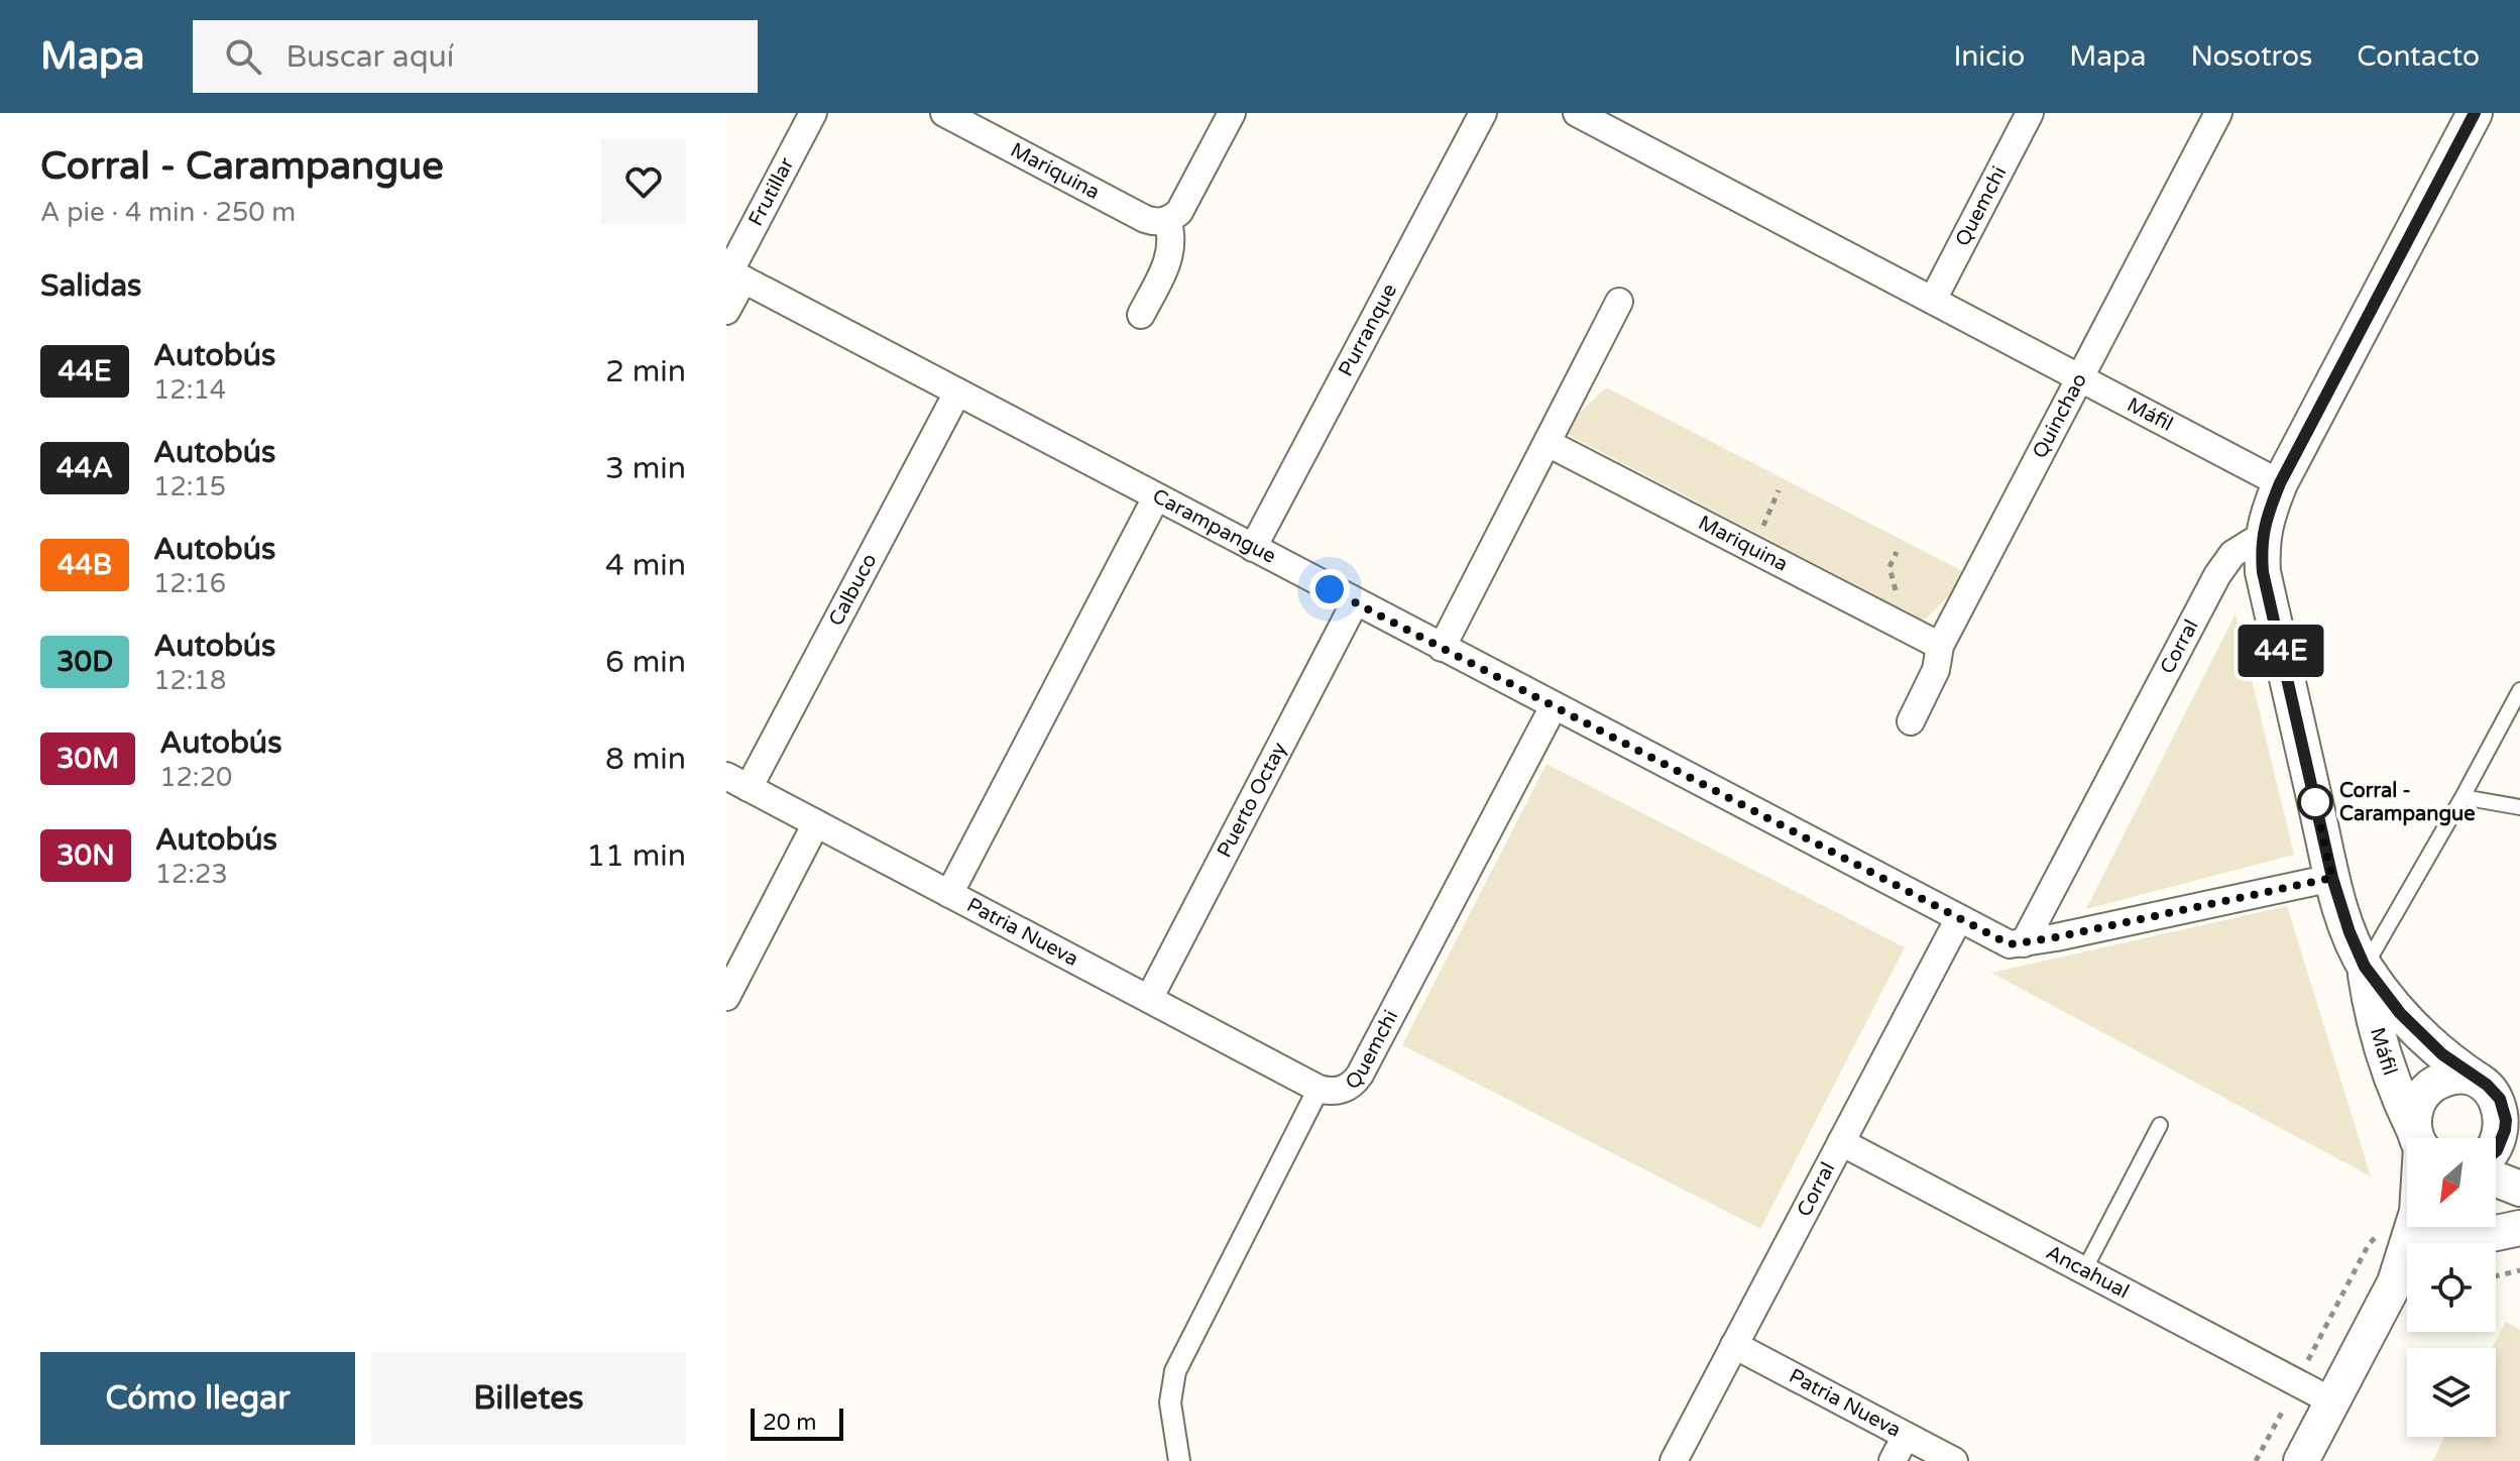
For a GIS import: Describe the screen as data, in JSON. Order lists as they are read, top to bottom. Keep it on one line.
{"streets":{"street":["Mariquina","Frutillar","Quemchi","Purranque","Máfil","Quinchao","Carampangue","Calbuco","Corral","Puerto Octay","Patria Nueva","Ancahual"]},"crossings":[["Mariquina","Quinchao"],["Frutillar","Carampangue"],["Quemchi","Máfil"],["Quemchi","Carampangue"],["Quemchi","Patria Nueva"],["Purranque","Carampangue"],["Máfil","Quinchao"],["Máfil","Carampangue"],["Máfil","Corral"],["Carampangue","Calbuco"],["Carampangue","Corral"],["Carampangue","Puerto Octay"],["Calbuco","Patria Nueva"],["Corral","Patria Nueva"],["Corral","Ancahual"],["Puerto Octay","Patria Nueva"]],"places":["Corral - Carampangue"],"lines":["bus line 44E"],"scale_bar":"20 m","north":"bottom left","page":{"header":"Mapa","search":"Buscar aquí","nav":["Inicio","Mapa","Nosotros","Contacto"],"heading":[["Corral - Carampangue","A pie · 4 min · 250 m"],"Salidas"],"on_map":"44E","list":[{"mark":"44E","name":"Autobús","note":"12:14","value":"2 min"},{"mark":"44A","name":"Autobús","note":"12:15","value":"3 min"},{"mark":"44B","name":"Autobús","note":"12:16","value":"4 min"},{"mark":"30D","name":"Autobús","note":"12:18","value":"6 min"},{"mark":"30M","name":"Autobús","note":"12:20","value":"8 min"},{"mark":"30N","name":"Autobús","note":"12:23","value":"11 min"}],"buttons":["Cómo llegar","Billetes"],"scale":"20 m"}}
